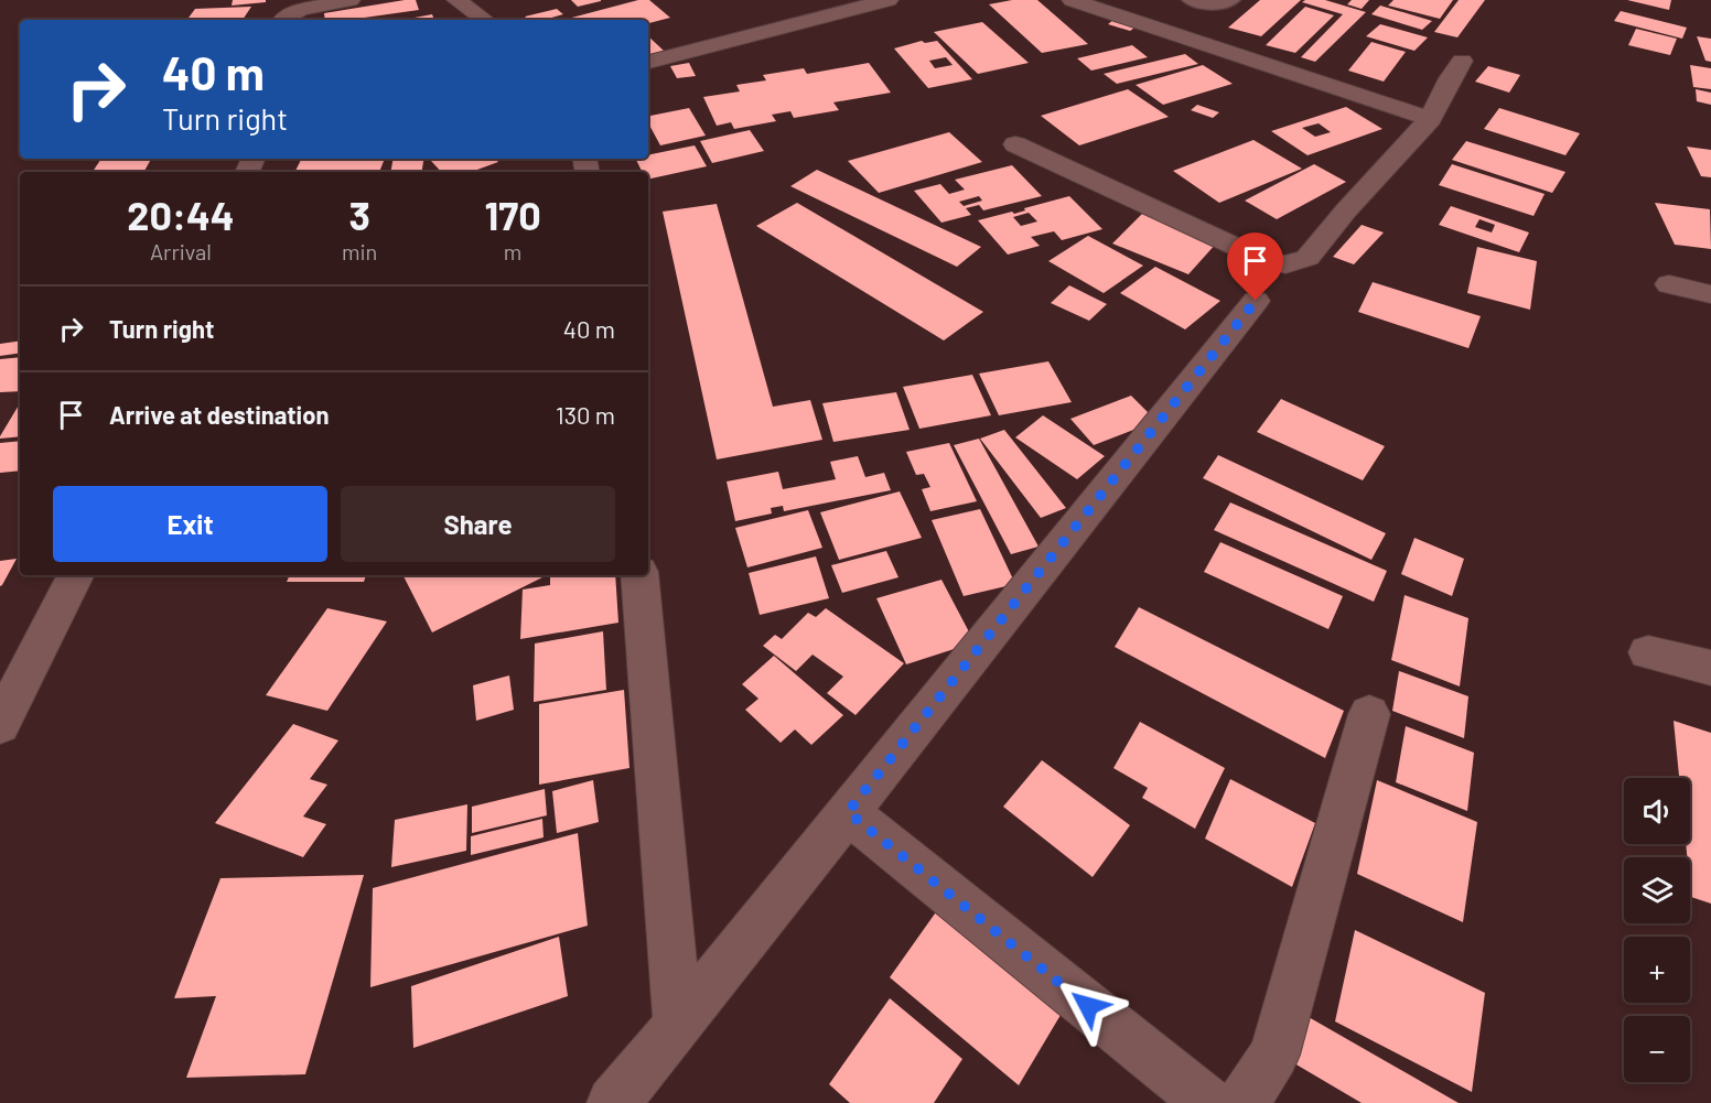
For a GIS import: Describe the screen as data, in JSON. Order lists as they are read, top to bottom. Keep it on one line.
{"page":{"turn":["40 m","Turn right"],"eta":["20:44","Arrival","3","min","170","m"],"list":[{"name":"Turn right","value":"40 m"},{"name":"Arrive at destination","value":"130 m"}],"buttons":["Exit","Share"],"map_buttons":["+","−"]}}
